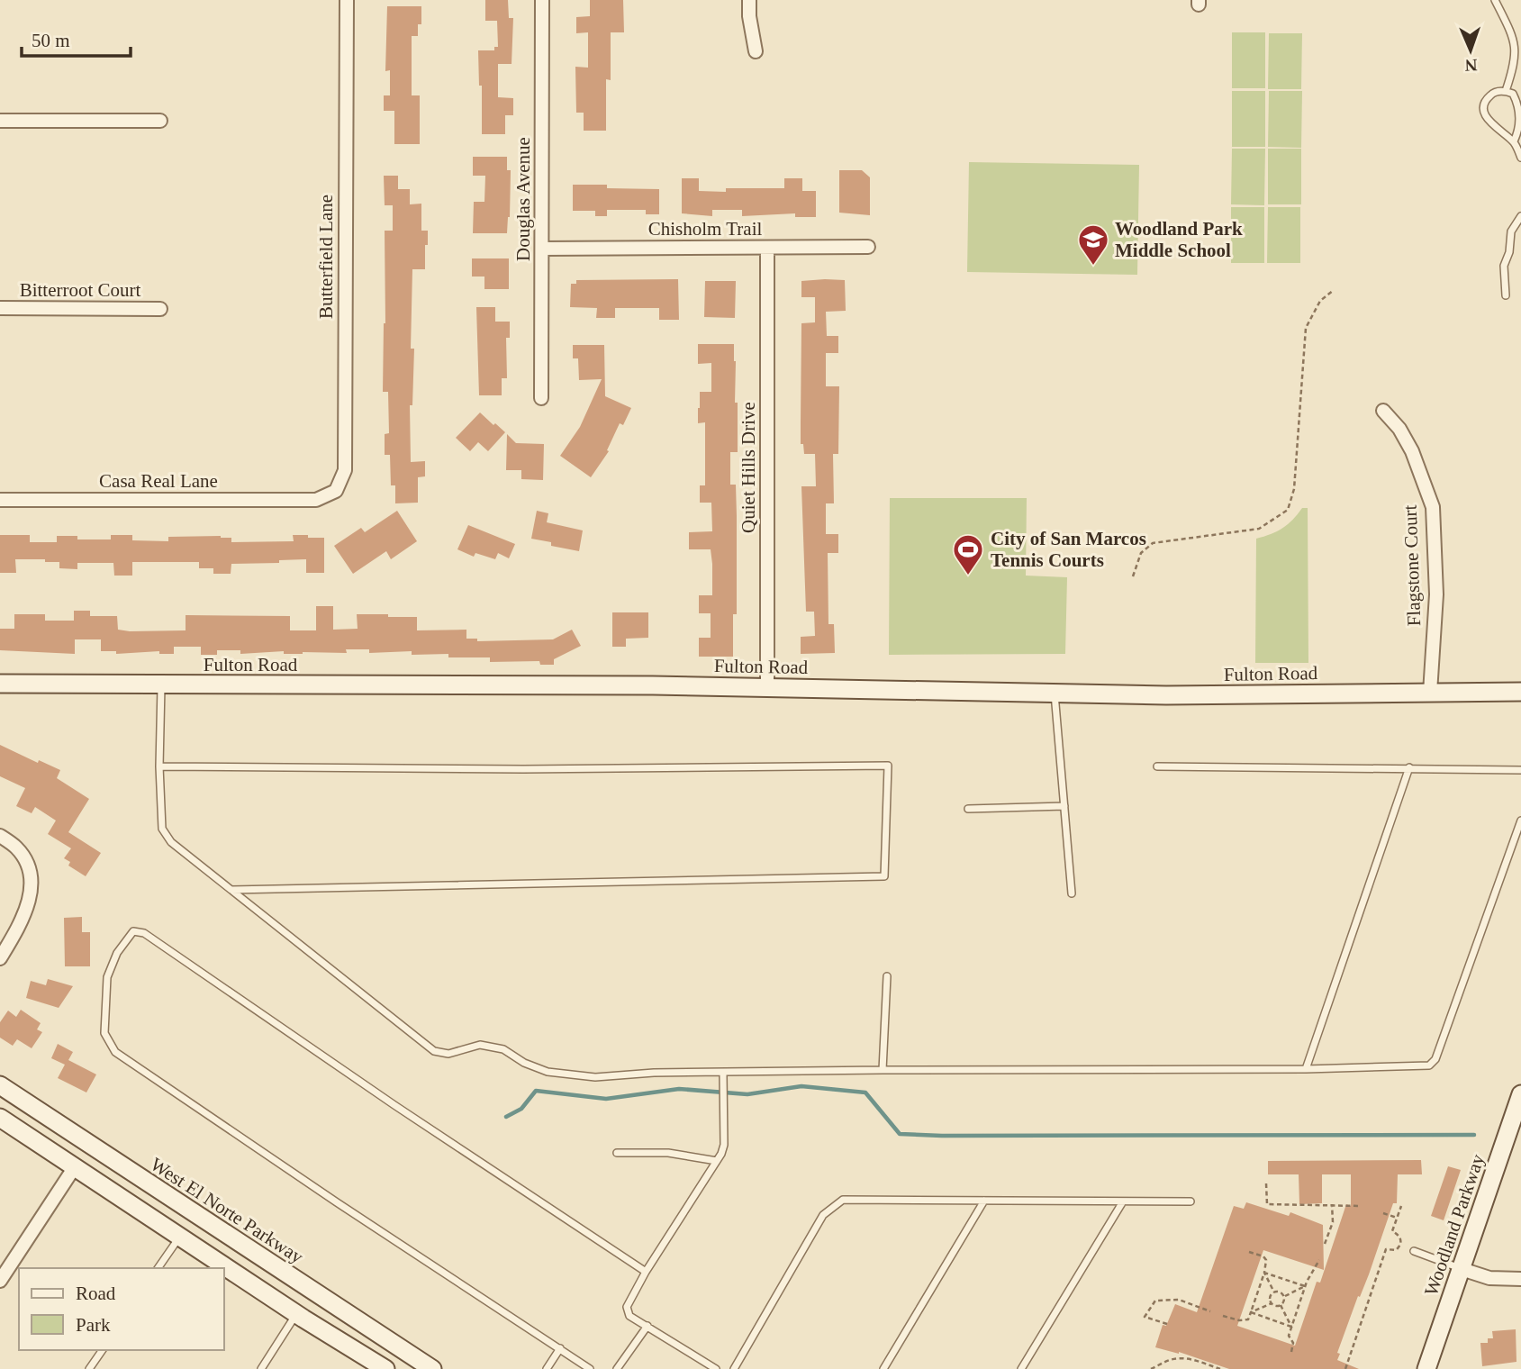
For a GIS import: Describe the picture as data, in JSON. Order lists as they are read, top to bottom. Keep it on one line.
{"streets":{"street":["Douglas Avenue","Chisholm Trail","Butterfield Lane","Bitterroot Court","Quiet Hills Drive","Casa Real Lane","Flagstone Court","Fulton Road","West El Norte Parkway","Woodland Parkway"]},"crossings":[["Douglas Avenue","Chisholm Trail"],["Chisholm Trail","Quiet Hills Drive"],["Butterfield Lane","Casa Real Lane"],["Quiet Hills Drive","Fulton Road"],["Flagstone Court","Fulton Road"]],"places":{"school or university":["Woodland Park Middle School"],"sports":["City of San Marcos Tennis Courts"]},"legend":["Road","Park"],"scale_bar":"50 m","north":"bottom"}
